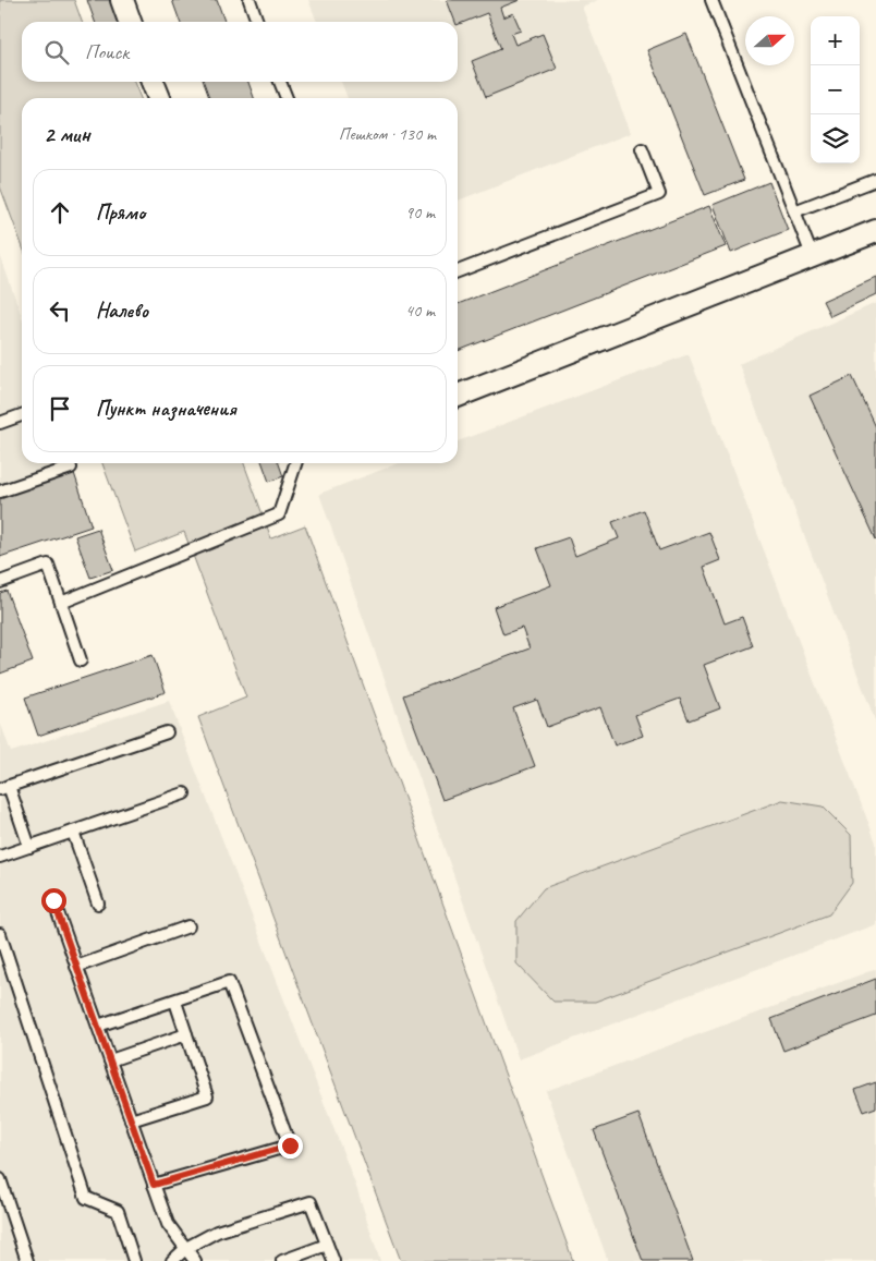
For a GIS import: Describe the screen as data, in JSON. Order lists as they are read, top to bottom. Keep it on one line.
{"north":"right","page":{"map_buttons":["+","−"],"search":"Поиск","heading":["2 мин","Пешком · 130 m"],"list":[["Прямо","90 m"],["Налево","40 m"],"Пункт назначения"]}}
